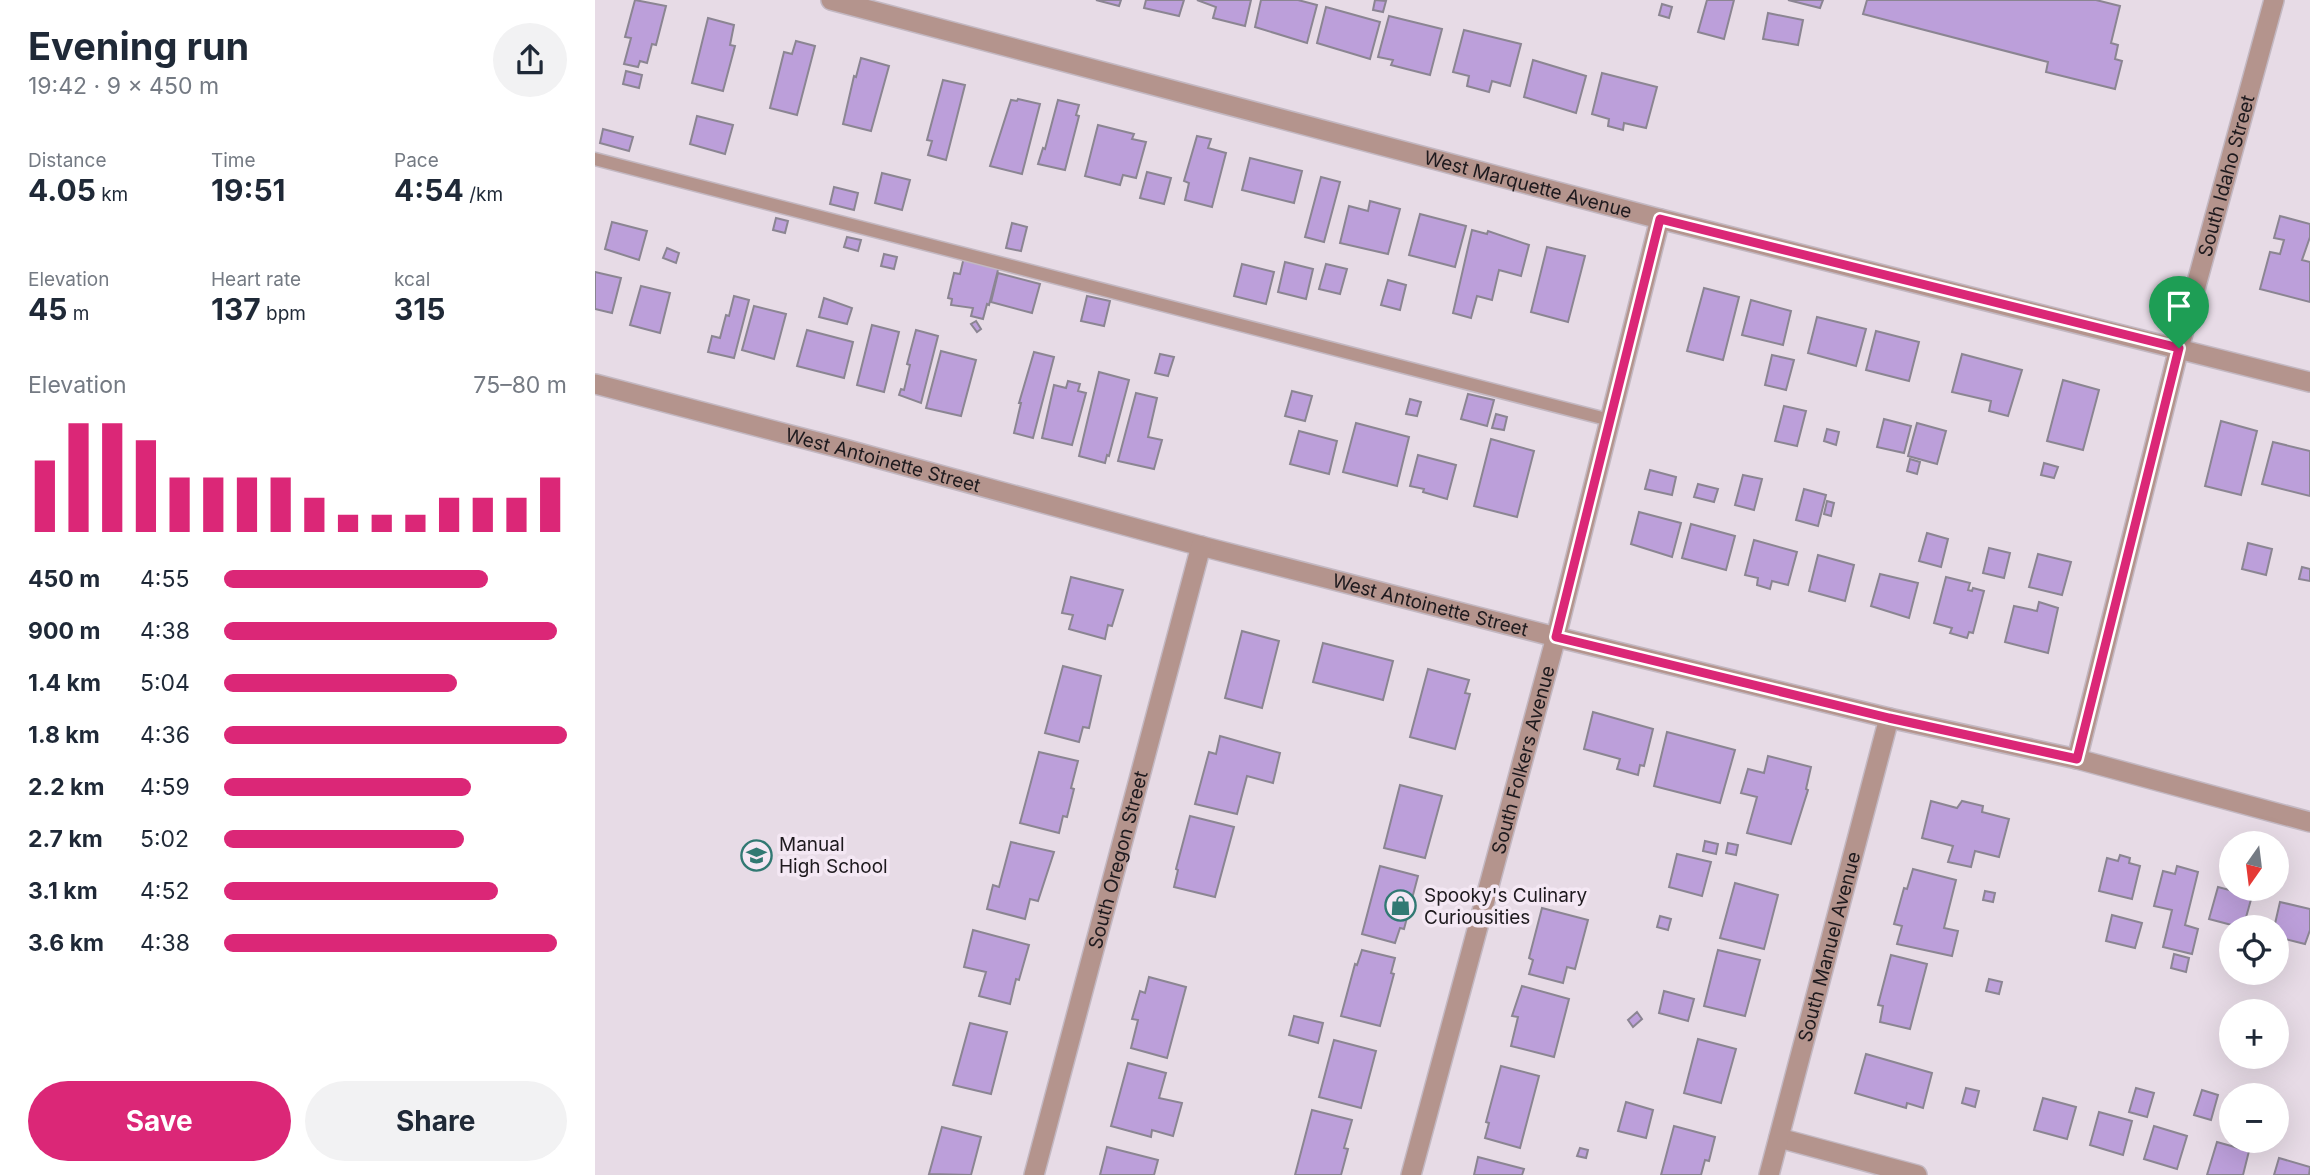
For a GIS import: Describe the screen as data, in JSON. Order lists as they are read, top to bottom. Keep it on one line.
{"streets":{"street":["South Idaho Street","West Marquette Avenue","West Antoinette Street","South Folkers Avenue","South Oregon Street","South Manuel Avenue"]},"crossings":[["South Idaho Street","West Marquette Avenue"],["South Idaho Street","West Antoinette Street"],["West Marquette Avenue","South Folkers Avenue"],["West Antoinette Street","South Folkers Avenue"],["West Antoinette Street","South Oregon Street"],["West Antoinette Street","South Manuel Avenue"]],"places":{"school or university":["Manual High School"],"shop":["Spooky's Culinary Curiousities"]},"north":"bottom","page":{"heading":["Evening run","19:42 · 9 × 450 m"],"stats":[["Distance","4.05 km"],["Time","19:51"],["Pace","4:54 /km"],["Elevation","45 m"],["Heart rate","137 bpm"],["kcal","315"]],"chart":["Elevation","75–80 m"],"list":[{"name":"450 m","note":"4:55"},{"name":"900 m","note":"4:38"},{"name":"1.4 km","note":"5:04"},{"name":"1.8 km","note":"4:36"},{"name":"2.2 km","note":"4:59"},{"name":"2.7 km","note":"5:02"},{"name":"3.1 km","note":"4:52"},{"name":"3.6 km","note":"4:38"}],"map_buttons":["+","−"],"buttons":["Save","Share"]}}
